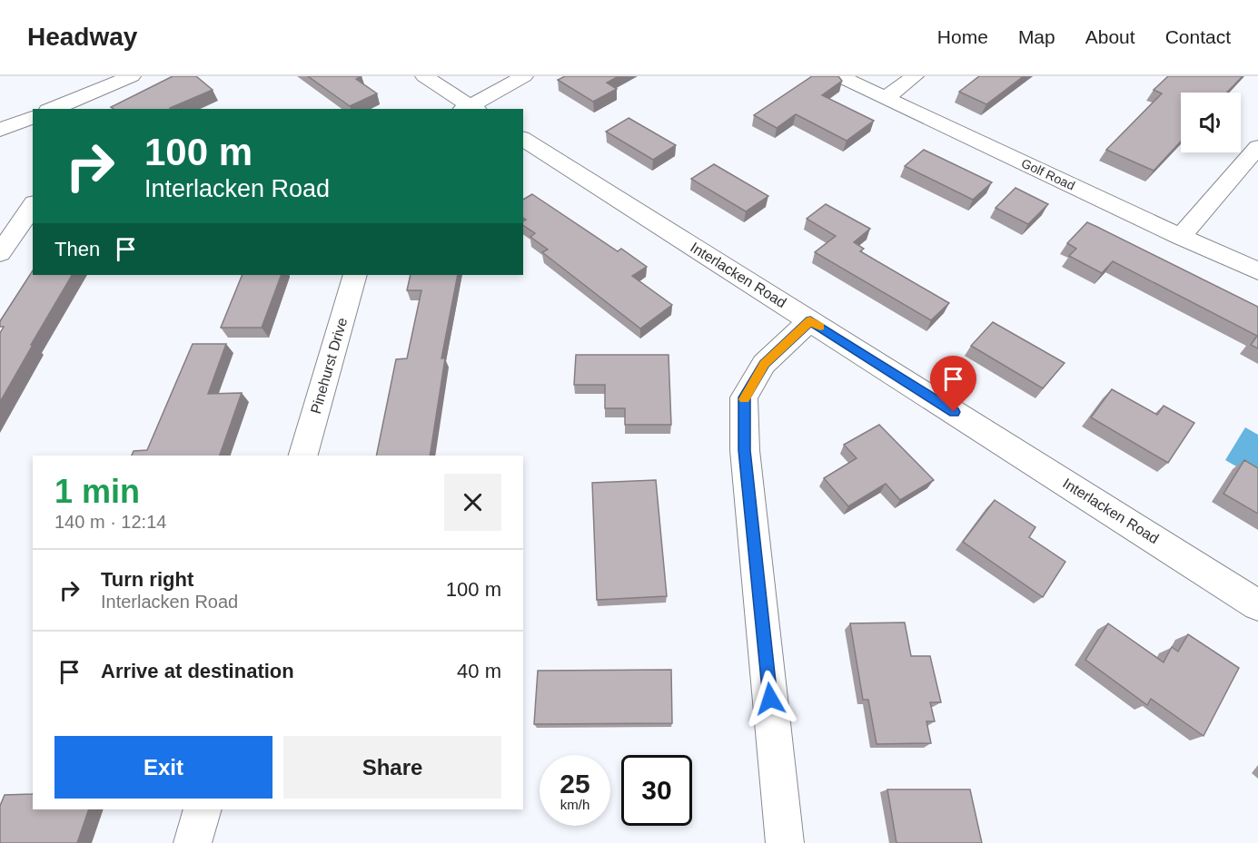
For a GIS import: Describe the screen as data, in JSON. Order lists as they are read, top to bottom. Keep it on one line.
{"streets":{"street":["Golf Road","Interlacken Road","Pinehurst Drive"]},"page":{"header":"Headway","nav":["Home","Map","About","Contact"],"turn":["100 m","Interlacken Road"],"then":"Then","heading":["1 min","140 m · 12:14"],"list":[{"name":"Turn right","note":"Interlacken Road","value":"100 m"},{"name":"Arrive at destination","value":"40 m"}],"buttons":["Exit","Share"],"speed":"25 km/h","limit":"30"}}
